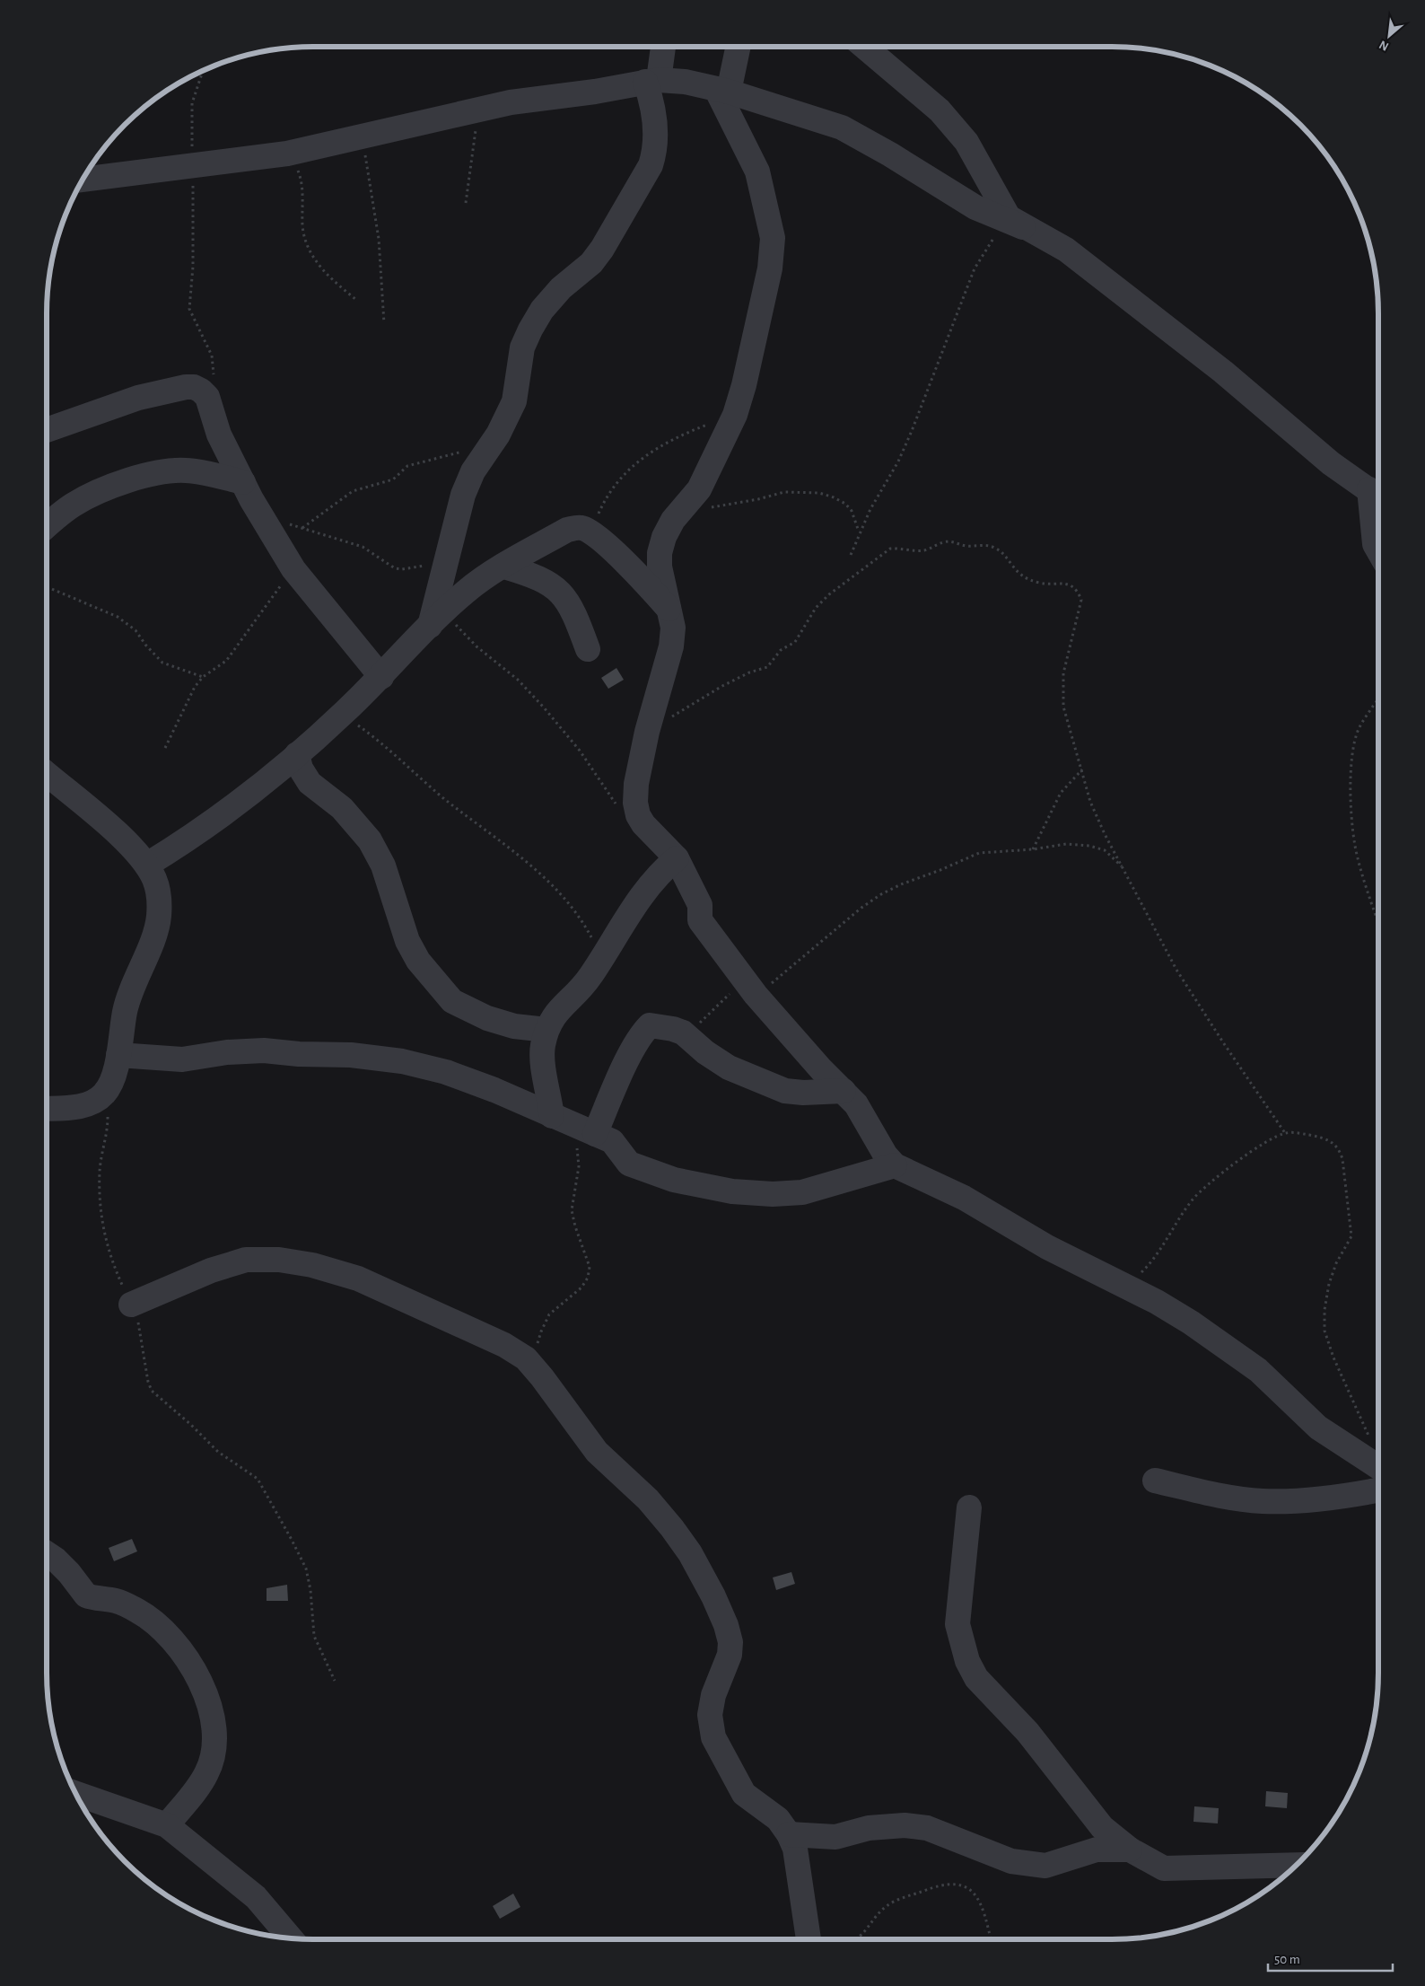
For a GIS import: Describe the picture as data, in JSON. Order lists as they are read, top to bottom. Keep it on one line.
{"scale_bar":"50 m","north":"bottom left"}
